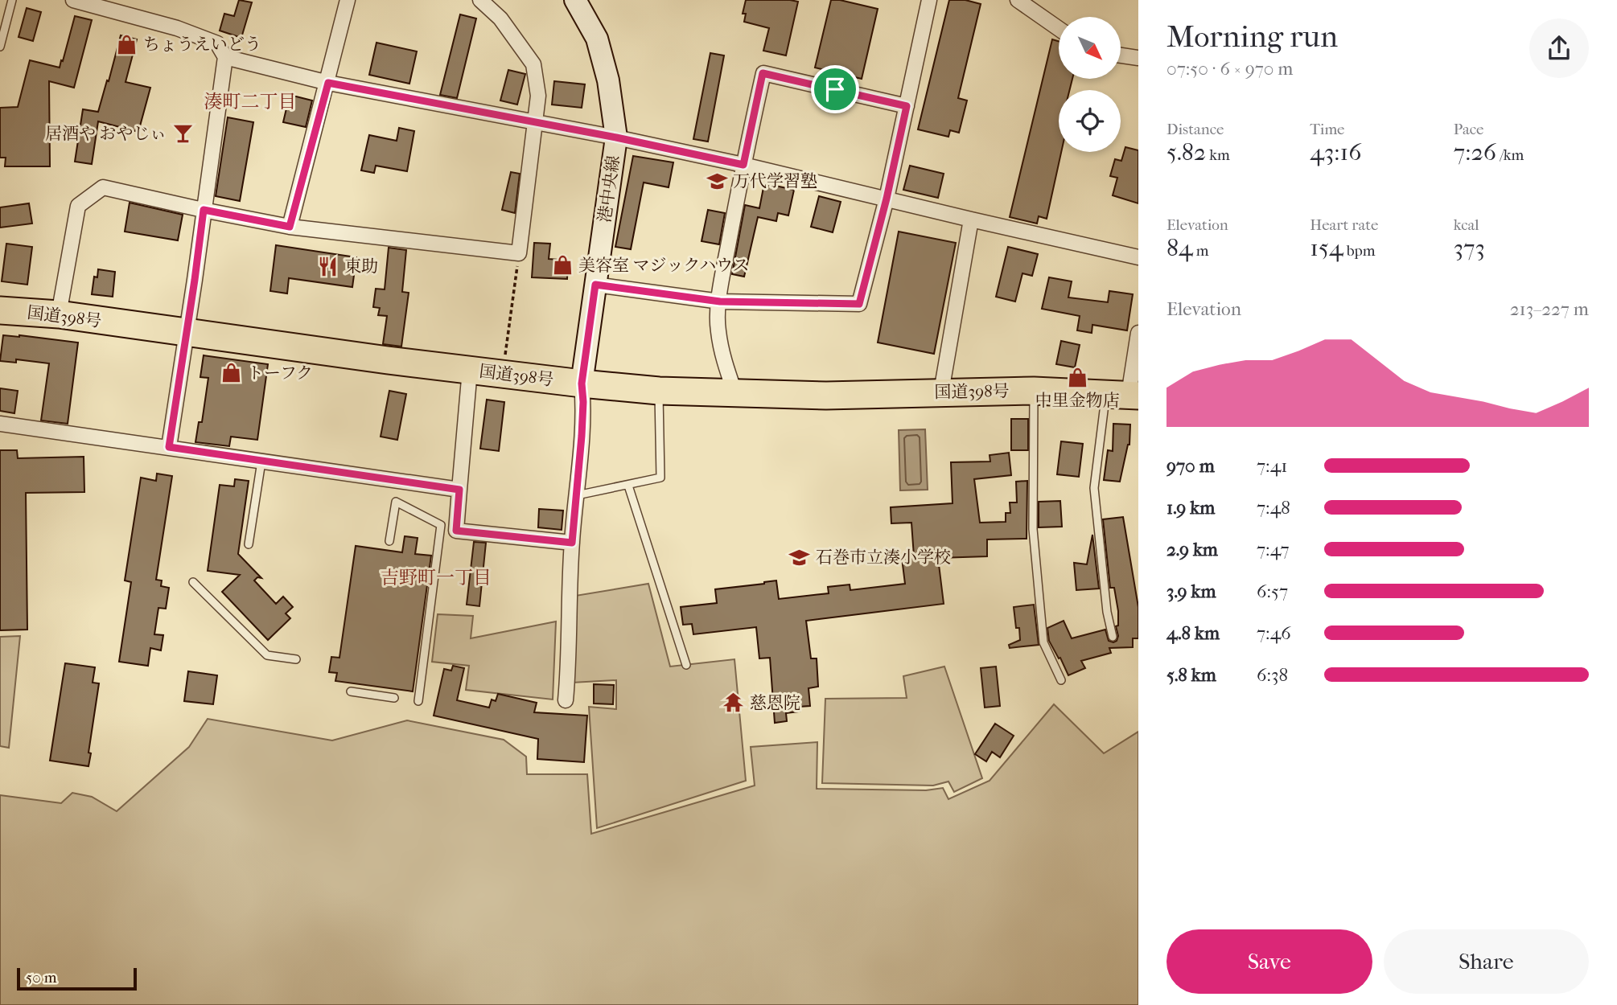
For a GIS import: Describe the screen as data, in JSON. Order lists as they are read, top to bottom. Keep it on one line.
{"streets":{"highway":["国道398号"],"street":["港中央線"]},"crossings":[["港中央線","国道398号"]],"districts":["湊町二丁目","吉野町一丁目"],"places":{"shop":["ちょうえいどう","美容室 マジックハウス","トーフク","中里金物店"],"bar":["居酒や おやじぃ"],"school or university":["万代学習塾","石巻市立湊小学校"],"restaurant":["東助"],"temple":["慈恩院"]},"scale_bar":"50 m","north":"bottom right","page":{"heading":["Morning run","07:50 · 6 × 970 m"],"stats":[["Distance","5.82 km"],["Time","43:16"],["Pace","7:26 /km"],["Elevation","84 m"],["Heart rate","154 bpm"],["kcal","373"]],"chart":["Elevation","213–227 m"],"list":[{"name":"970 m","note":"7:41"},{"name":"1.9 km","note":"7:48"},{"name":"2.9 km","note":"7:47"},{"name":"3.9 km","note":"6:57"},{"name":"4.8 km","note":"7:46"},{"name":"5.8 km","note":"6:38"}],"buttons":["Save","Share"],"scale":"50 m"}}
